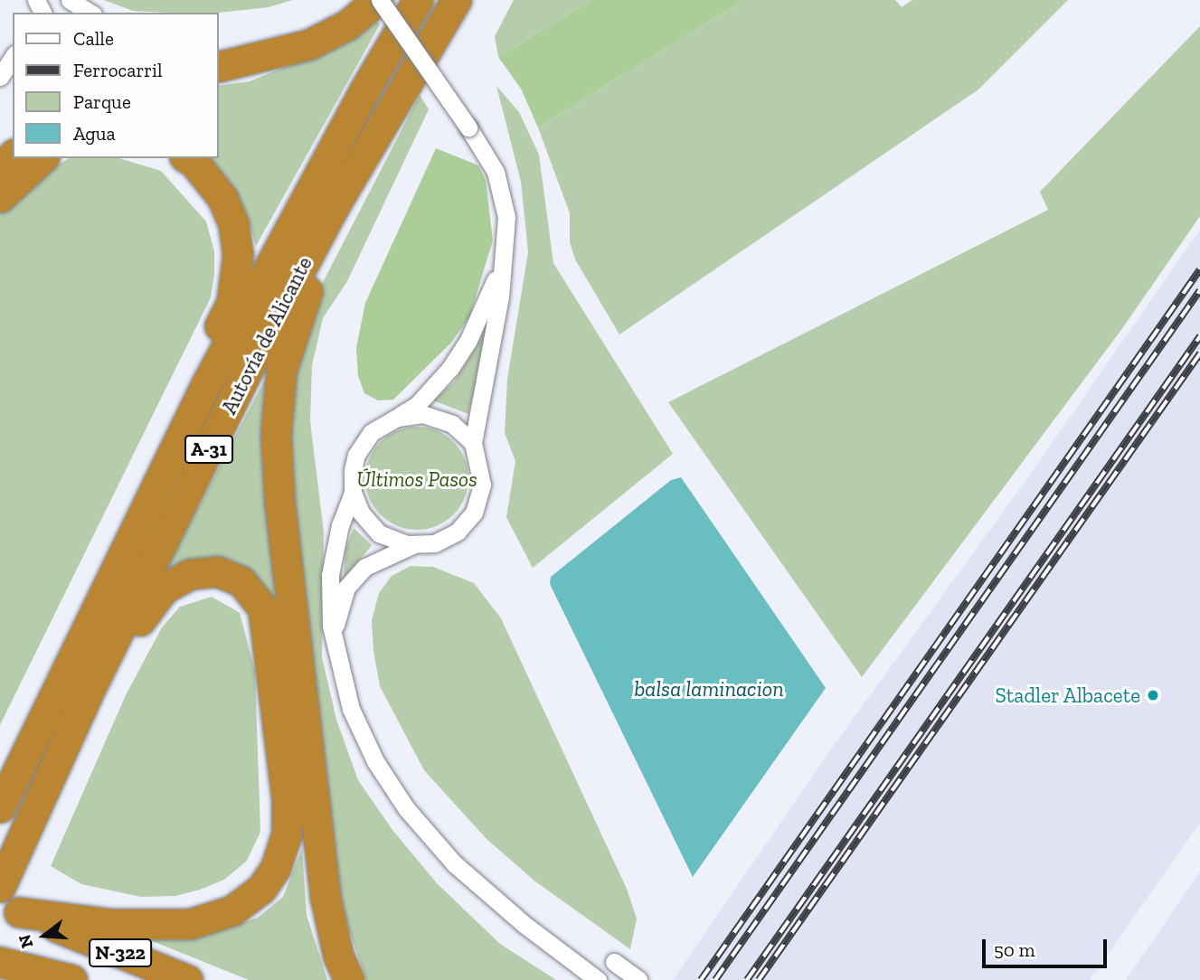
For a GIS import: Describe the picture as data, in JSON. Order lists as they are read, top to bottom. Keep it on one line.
{"streets":{"highway":["Autovía de Alicante","A-31","N-322"]},"water":["balsa laminacion"],"parks":["Últimos Pasos"],"places":["Stadler Albacete"],"legend":["Calle","Ferrocarril","Parque","Agua"],"scale_bar":"50 m","north":"left"}
